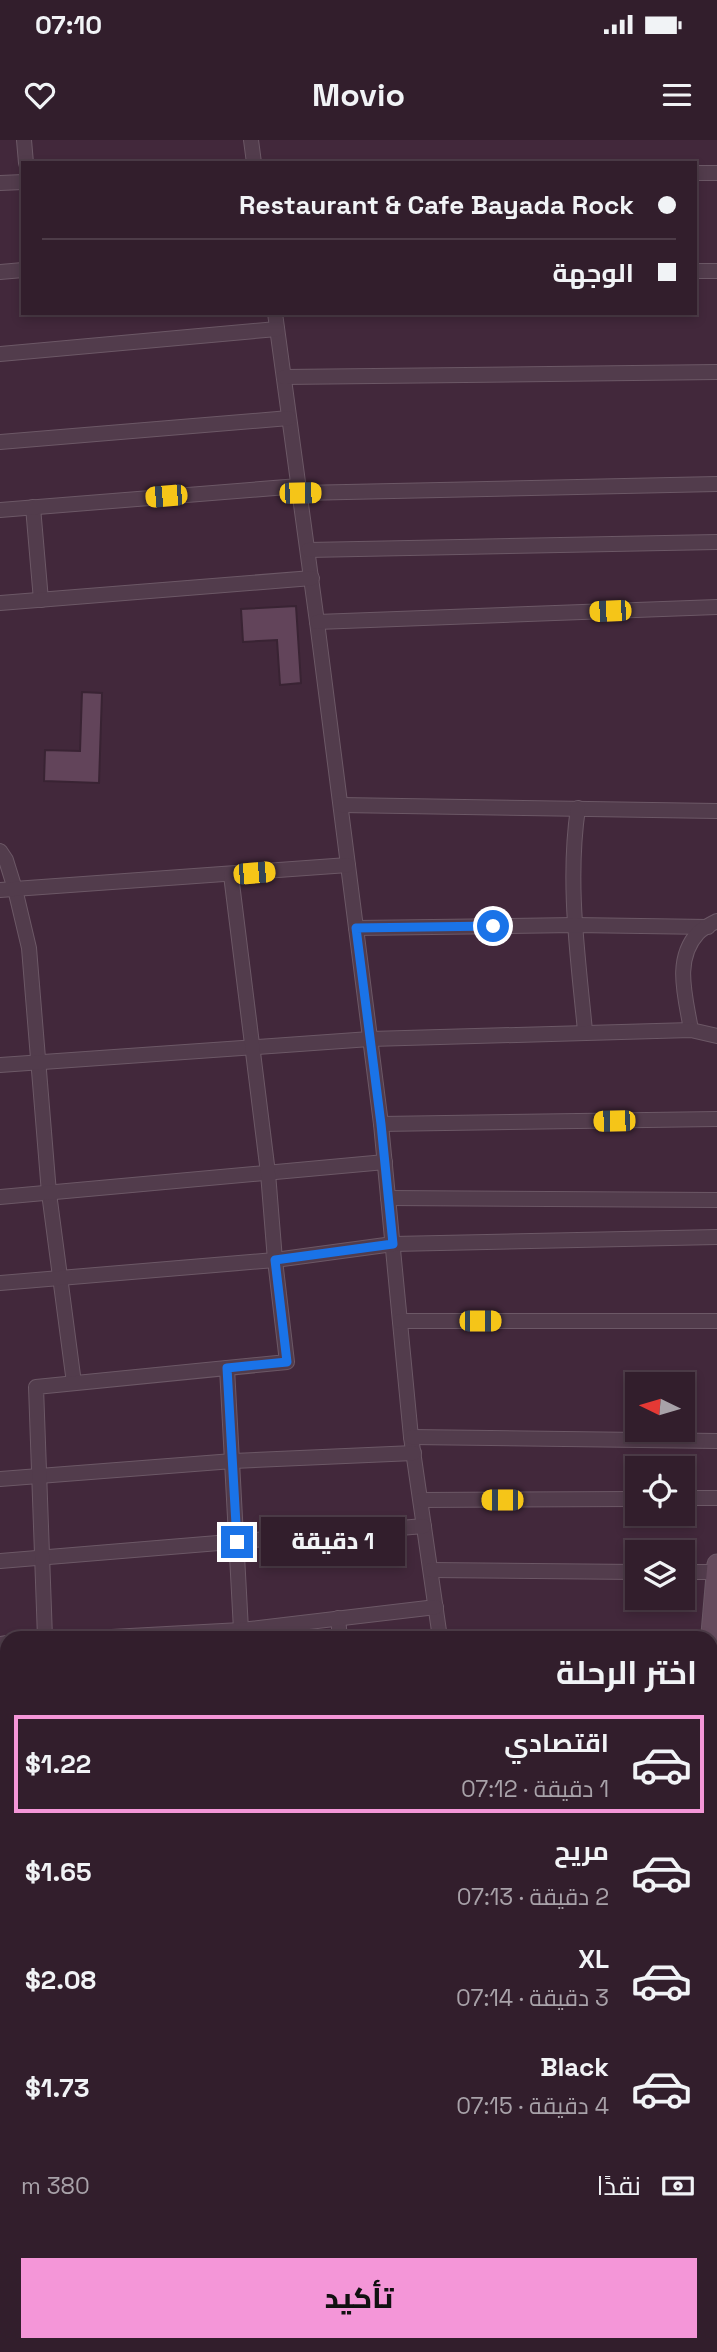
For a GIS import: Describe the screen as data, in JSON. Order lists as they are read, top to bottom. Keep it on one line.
{"north":"left","page":{"status":"07:10","header":"Movio","banner":["Restaurant & Cafe Bayada Rock","الوجهة"],"bubble":"1 دقيقة","heading":"اختر الرحلة","list":[{"name":"اقتصادي","note":"1 دقيقة · 07:12","value":"$1.22"},{"name":"مريح","note":"2 دقيقة · 07:13","value":"$1.65"},{"name":"XL","note":"3 دقيقة · 07:14","value":"$2.08"},{"name":"Black","note":"4 دقيقة · 07:15","value":"$1.73"}],"pay":["نقدًا","380 m"],"buttons":"تأكيد"}}
